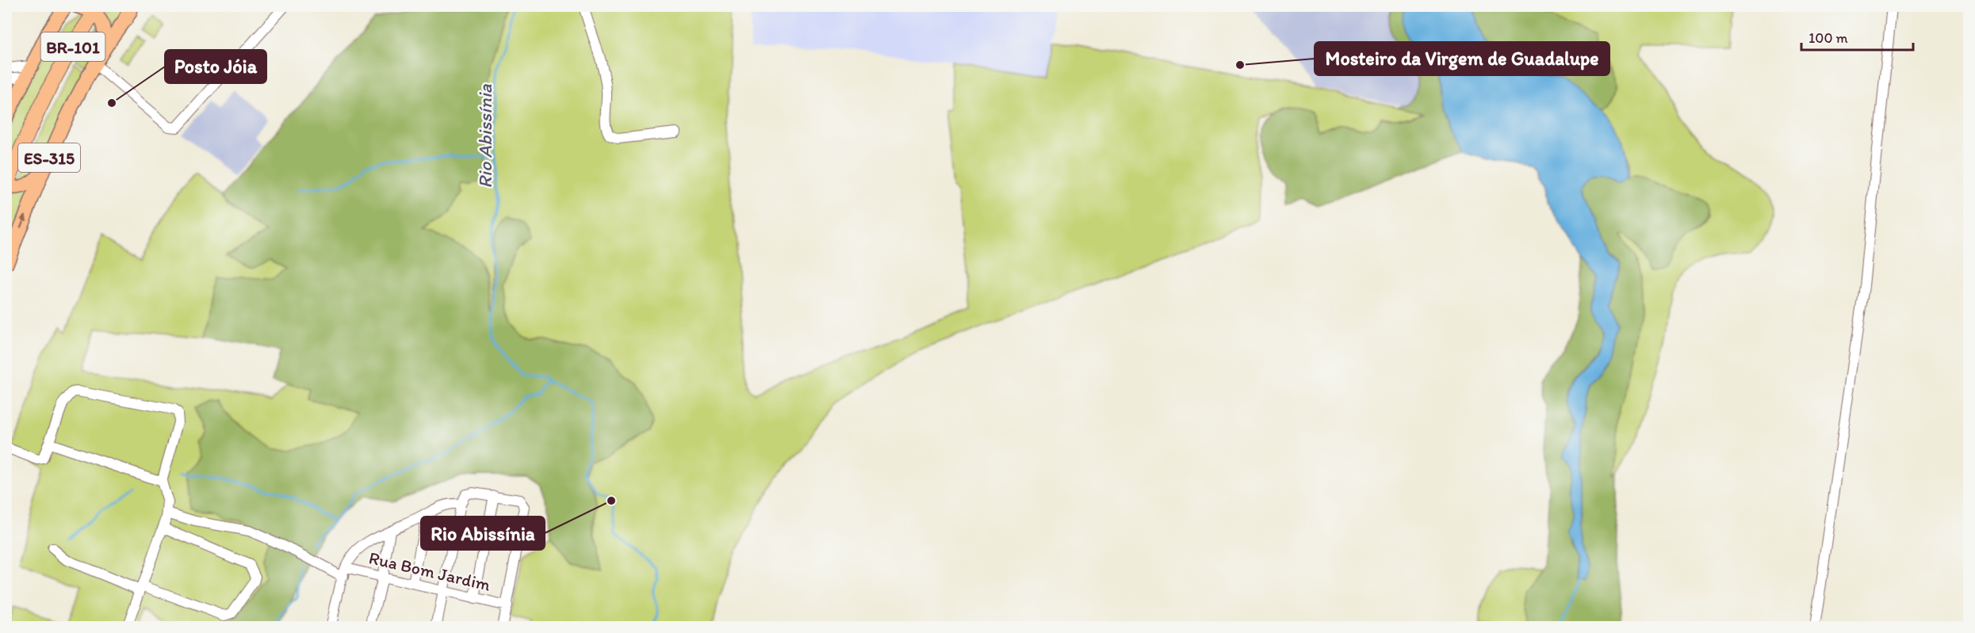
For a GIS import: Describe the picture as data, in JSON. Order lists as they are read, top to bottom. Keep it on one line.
{"streets":{"highway":["BR-101"],"main road":["ES-315"],"street":["Rua Bom Jardim"]},"water":["Rio Abissínia"],"places":["Mosteiro da Virgem de Guadalupe","Posto Jóia","Rio Abissínia"],"scale_bar":"100 m"}
